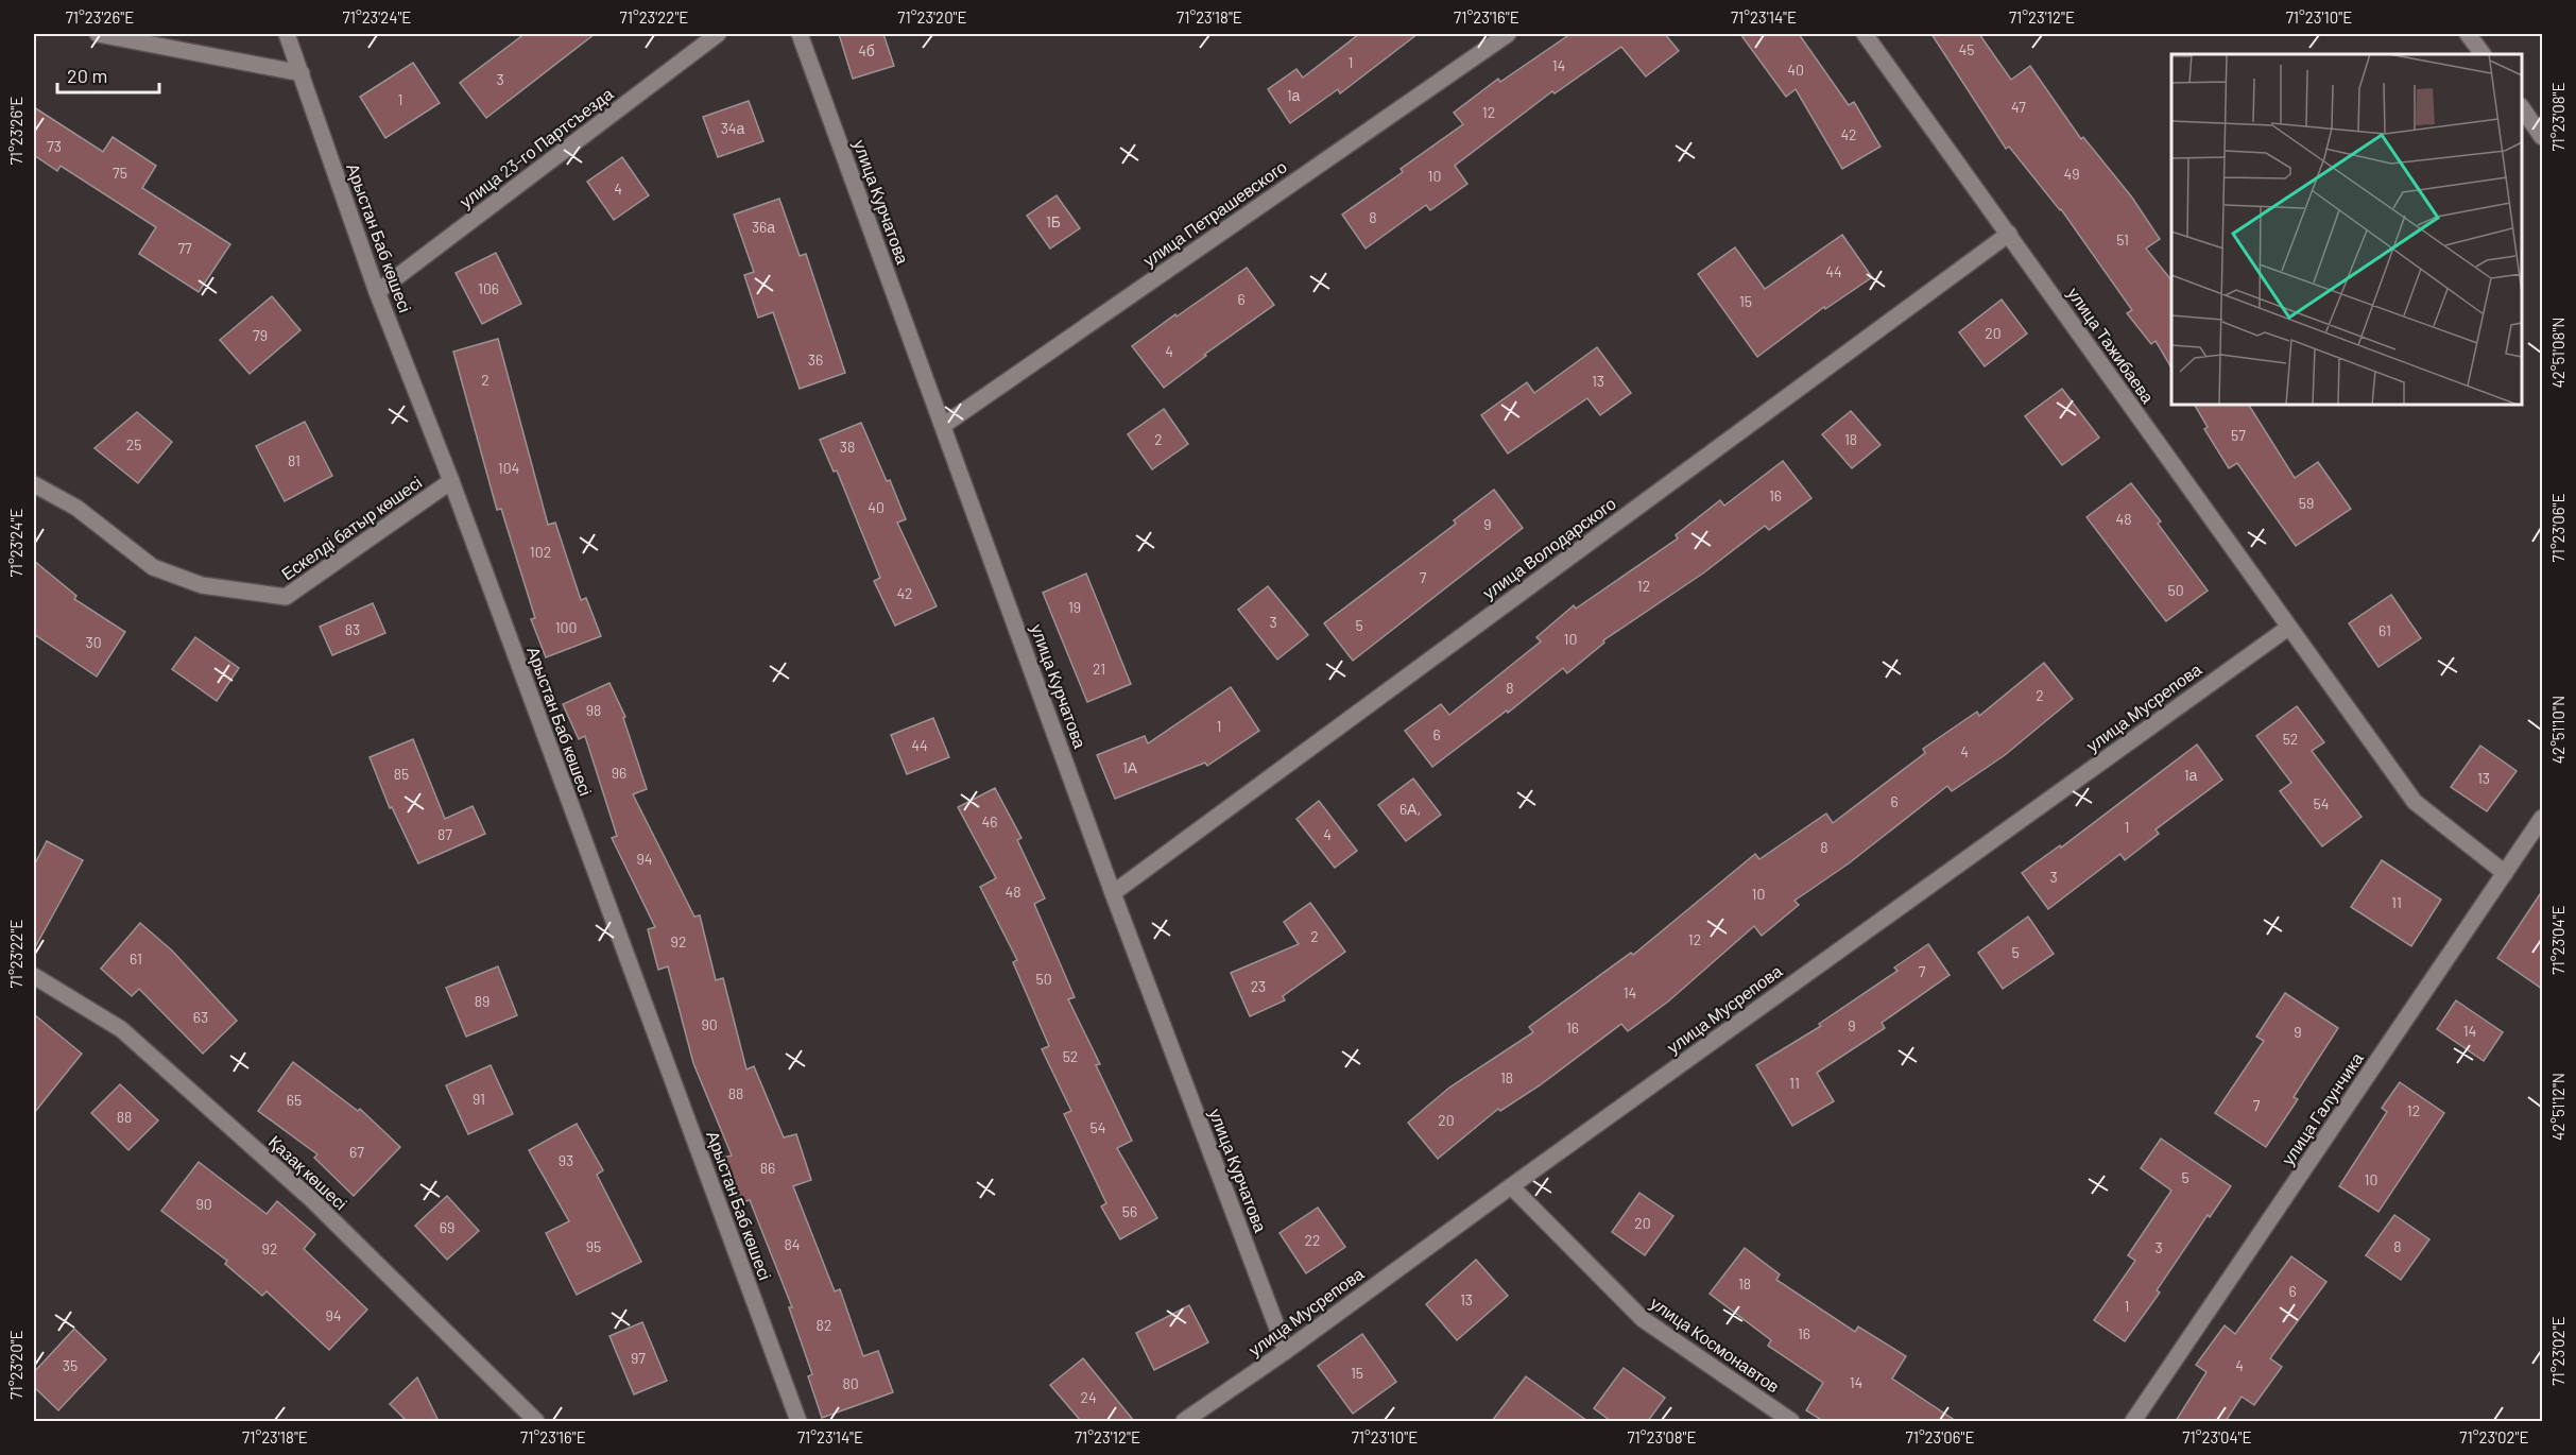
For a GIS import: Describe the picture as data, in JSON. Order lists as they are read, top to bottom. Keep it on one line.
{"streets":{"street":["улица 23-го Партсъезда","улица Курчатова","улица Петрашевского","Арыстан Баб көшесі","улица Тажибаева","Ескелді батыр көшесі","улица Володарского","улица Мусрепова","улица Галунчика","Қазақ көшесі","улица Космонавтов"]},"crossings":[["улица 23-го Партсъезда","Арыстан Баб көшесі"],["улица Курчатова","улица Петрашевского"],["улица Курчатова","улица Володарского"],["улица Курчатова","улица Мусрепова"],["Арыстан Баб көшесі","Ескелді батыр көшесі"],["улица Тажибаева","улица Володарского"],["улица Тажибаева","улица Мусрепова"],["улица Тажибаева","улица Галунчика"],["улица Мусрепова","улица Космонавтов"]],"house_numbers":["45","4б","1","14","40","3","1а","1","47","12","34а","42","73","75","49","10","4","8","1Б","36а","51","77","44","106","6","15","20","79","4","36","2","13","57","2","18","25","38","81","104","16","59","40","48","9","102","7","12","50","42","19","3","5","100","83","61","10","30","21","8","2","98","1","6","52","44","4","1А","96","85","1а","13","6","54","6А,","46","1","87","4","8","94","3","48","10","11","2","12","92","5","61","7","50","23","14","89","63","90","9","16","14","9","52","18","11","88","91","65","7","12","88","20","54","67","93","86","5","10","90","56","20","69","22","84","95","8","3","92","18","6","13","1","94","82","16","97","35","4","15","14","80","24"],"scale_bar":"20 m","coordinates":["71°23'26\"E","71°23'24\"E","71°23'22\"E","71°23'20\"E","71°23'18\"E","71°23'16\"E","71°23'14\"E","71°23'12\"E","71°23'10\"E","71°23'08\"E","42°51'08\"N","71°23'06\"E","42°51'10\"N","71°23'04\"E","42°51'12\"N","71°23'02\"E"]}
